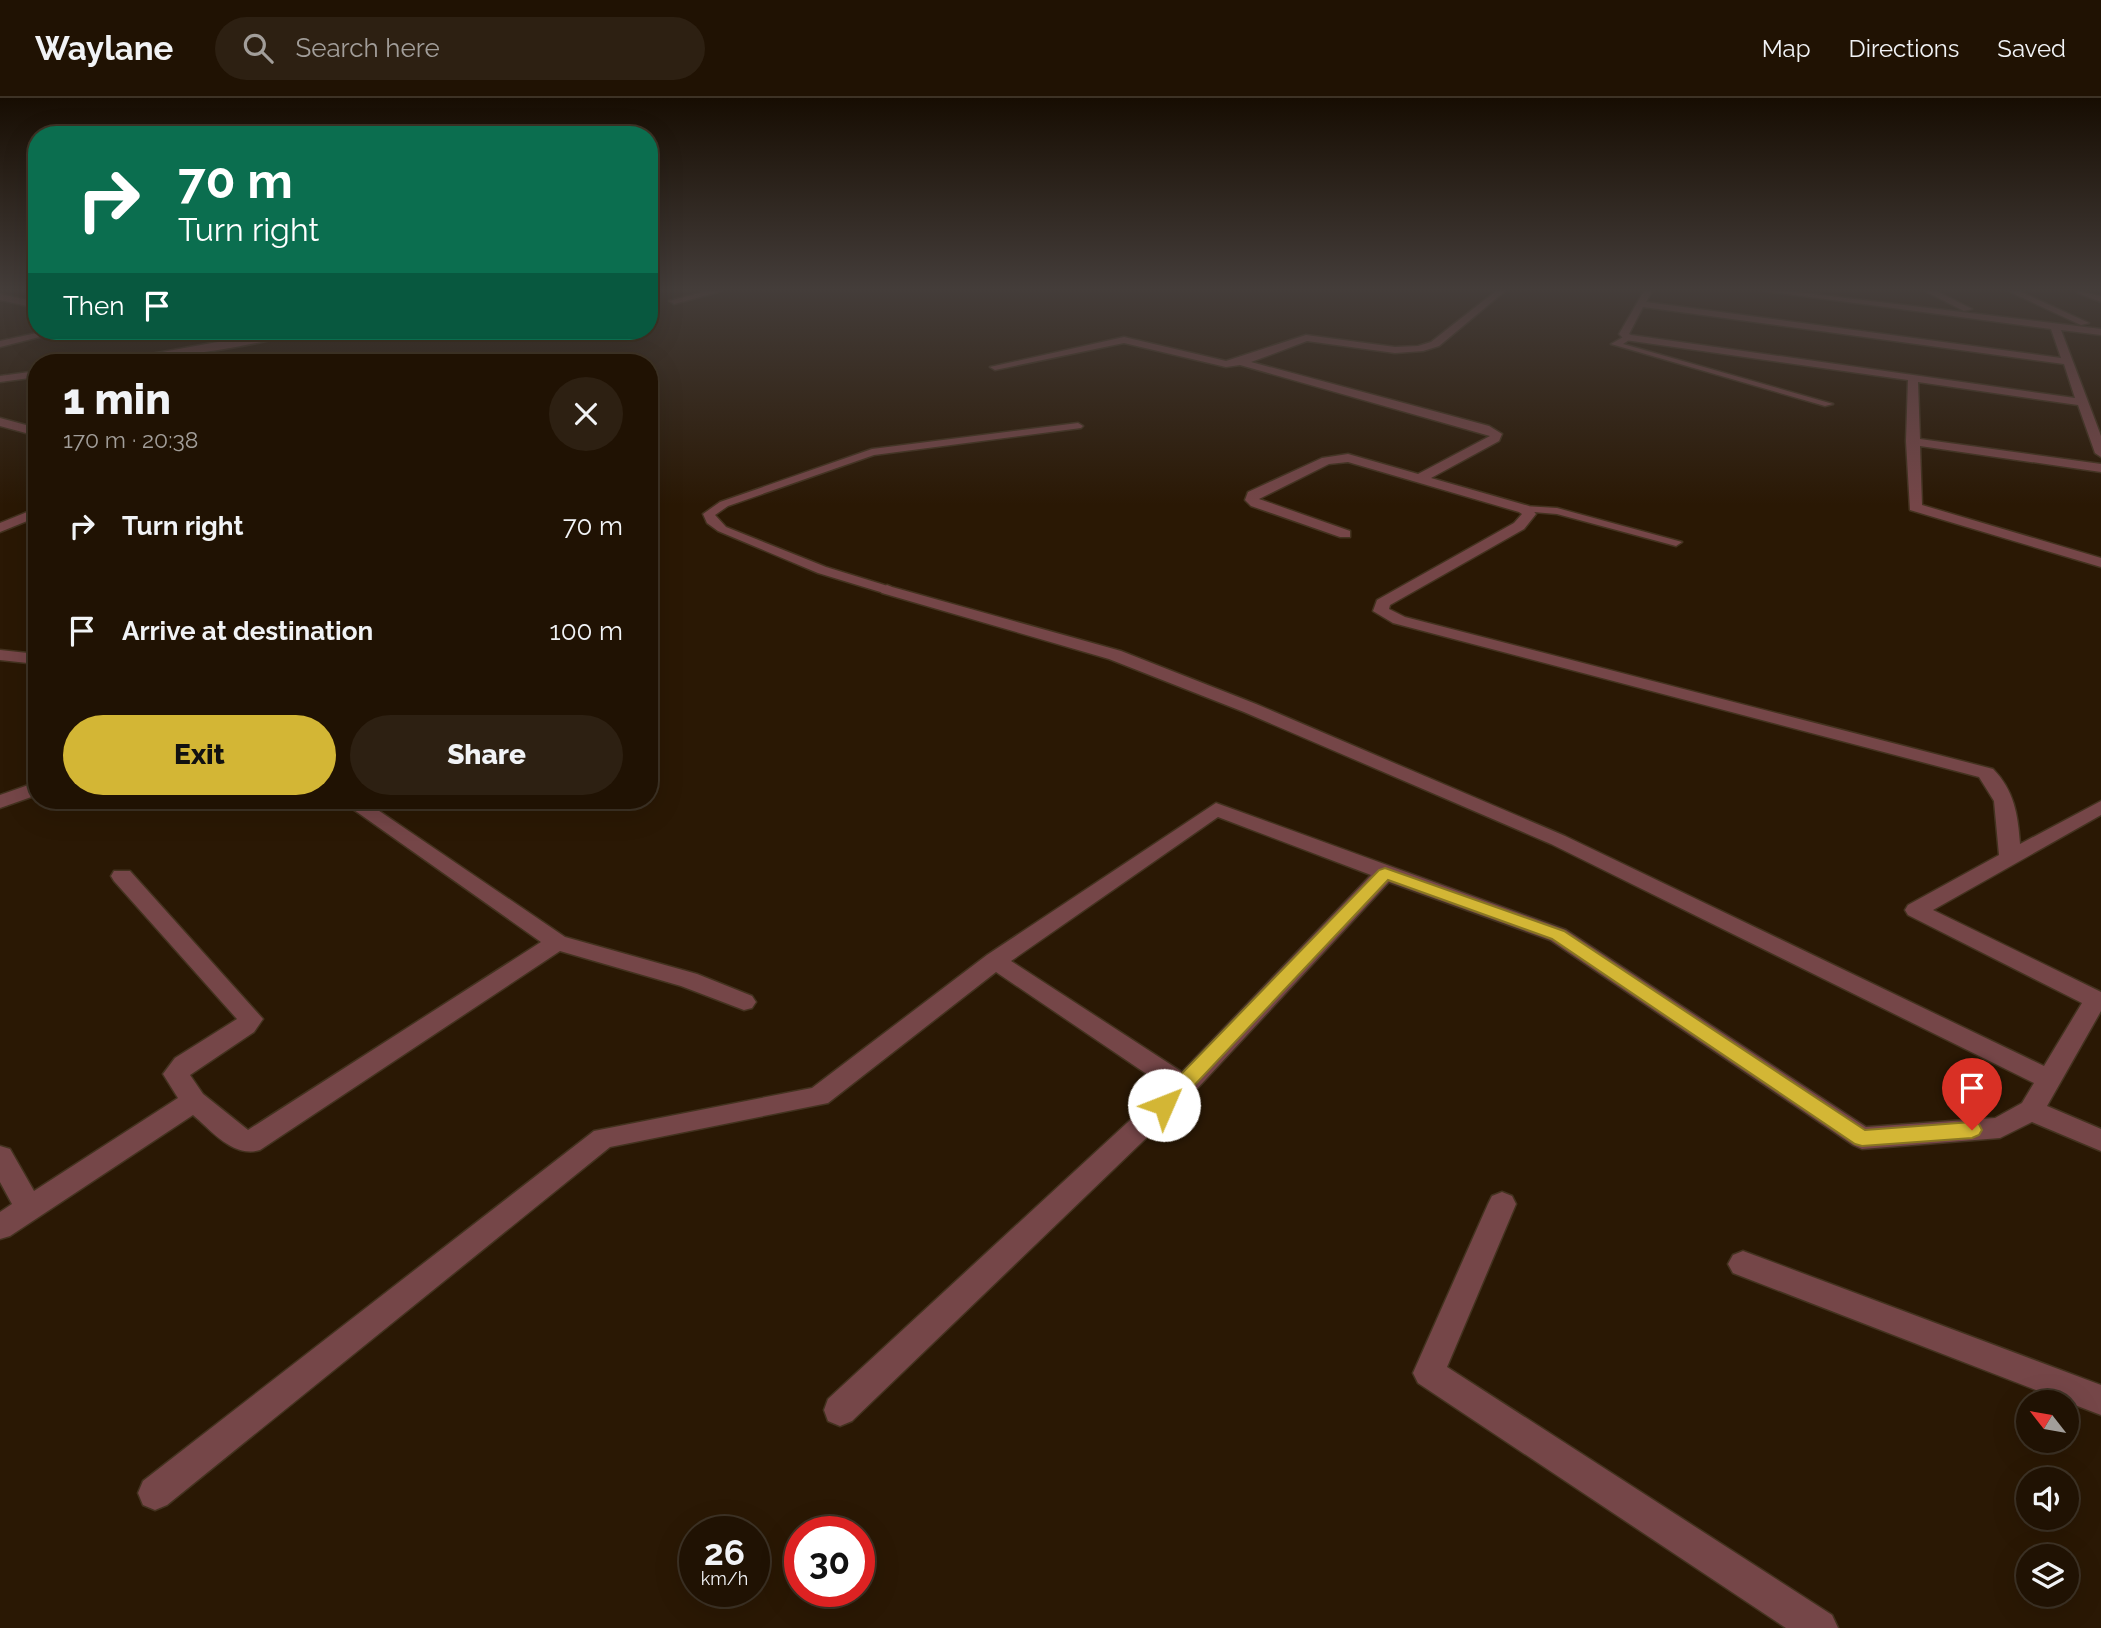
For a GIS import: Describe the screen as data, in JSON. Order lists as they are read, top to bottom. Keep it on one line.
{"north":"top left","page":{"header":"Waylane","search":"Search here","nav":["Map","Directions","Saved"],"turn":["70 m","Turn right"],"then":"Then","heading":["1 min","170 m · 20:38"],"list":[{"name":"Turn right","value":"70 m"},{"name":"Arrive at destination","value":"100 m"}],"buttons":["Exit","Share"],"speed":"26 km/h","limit":"30"}}
